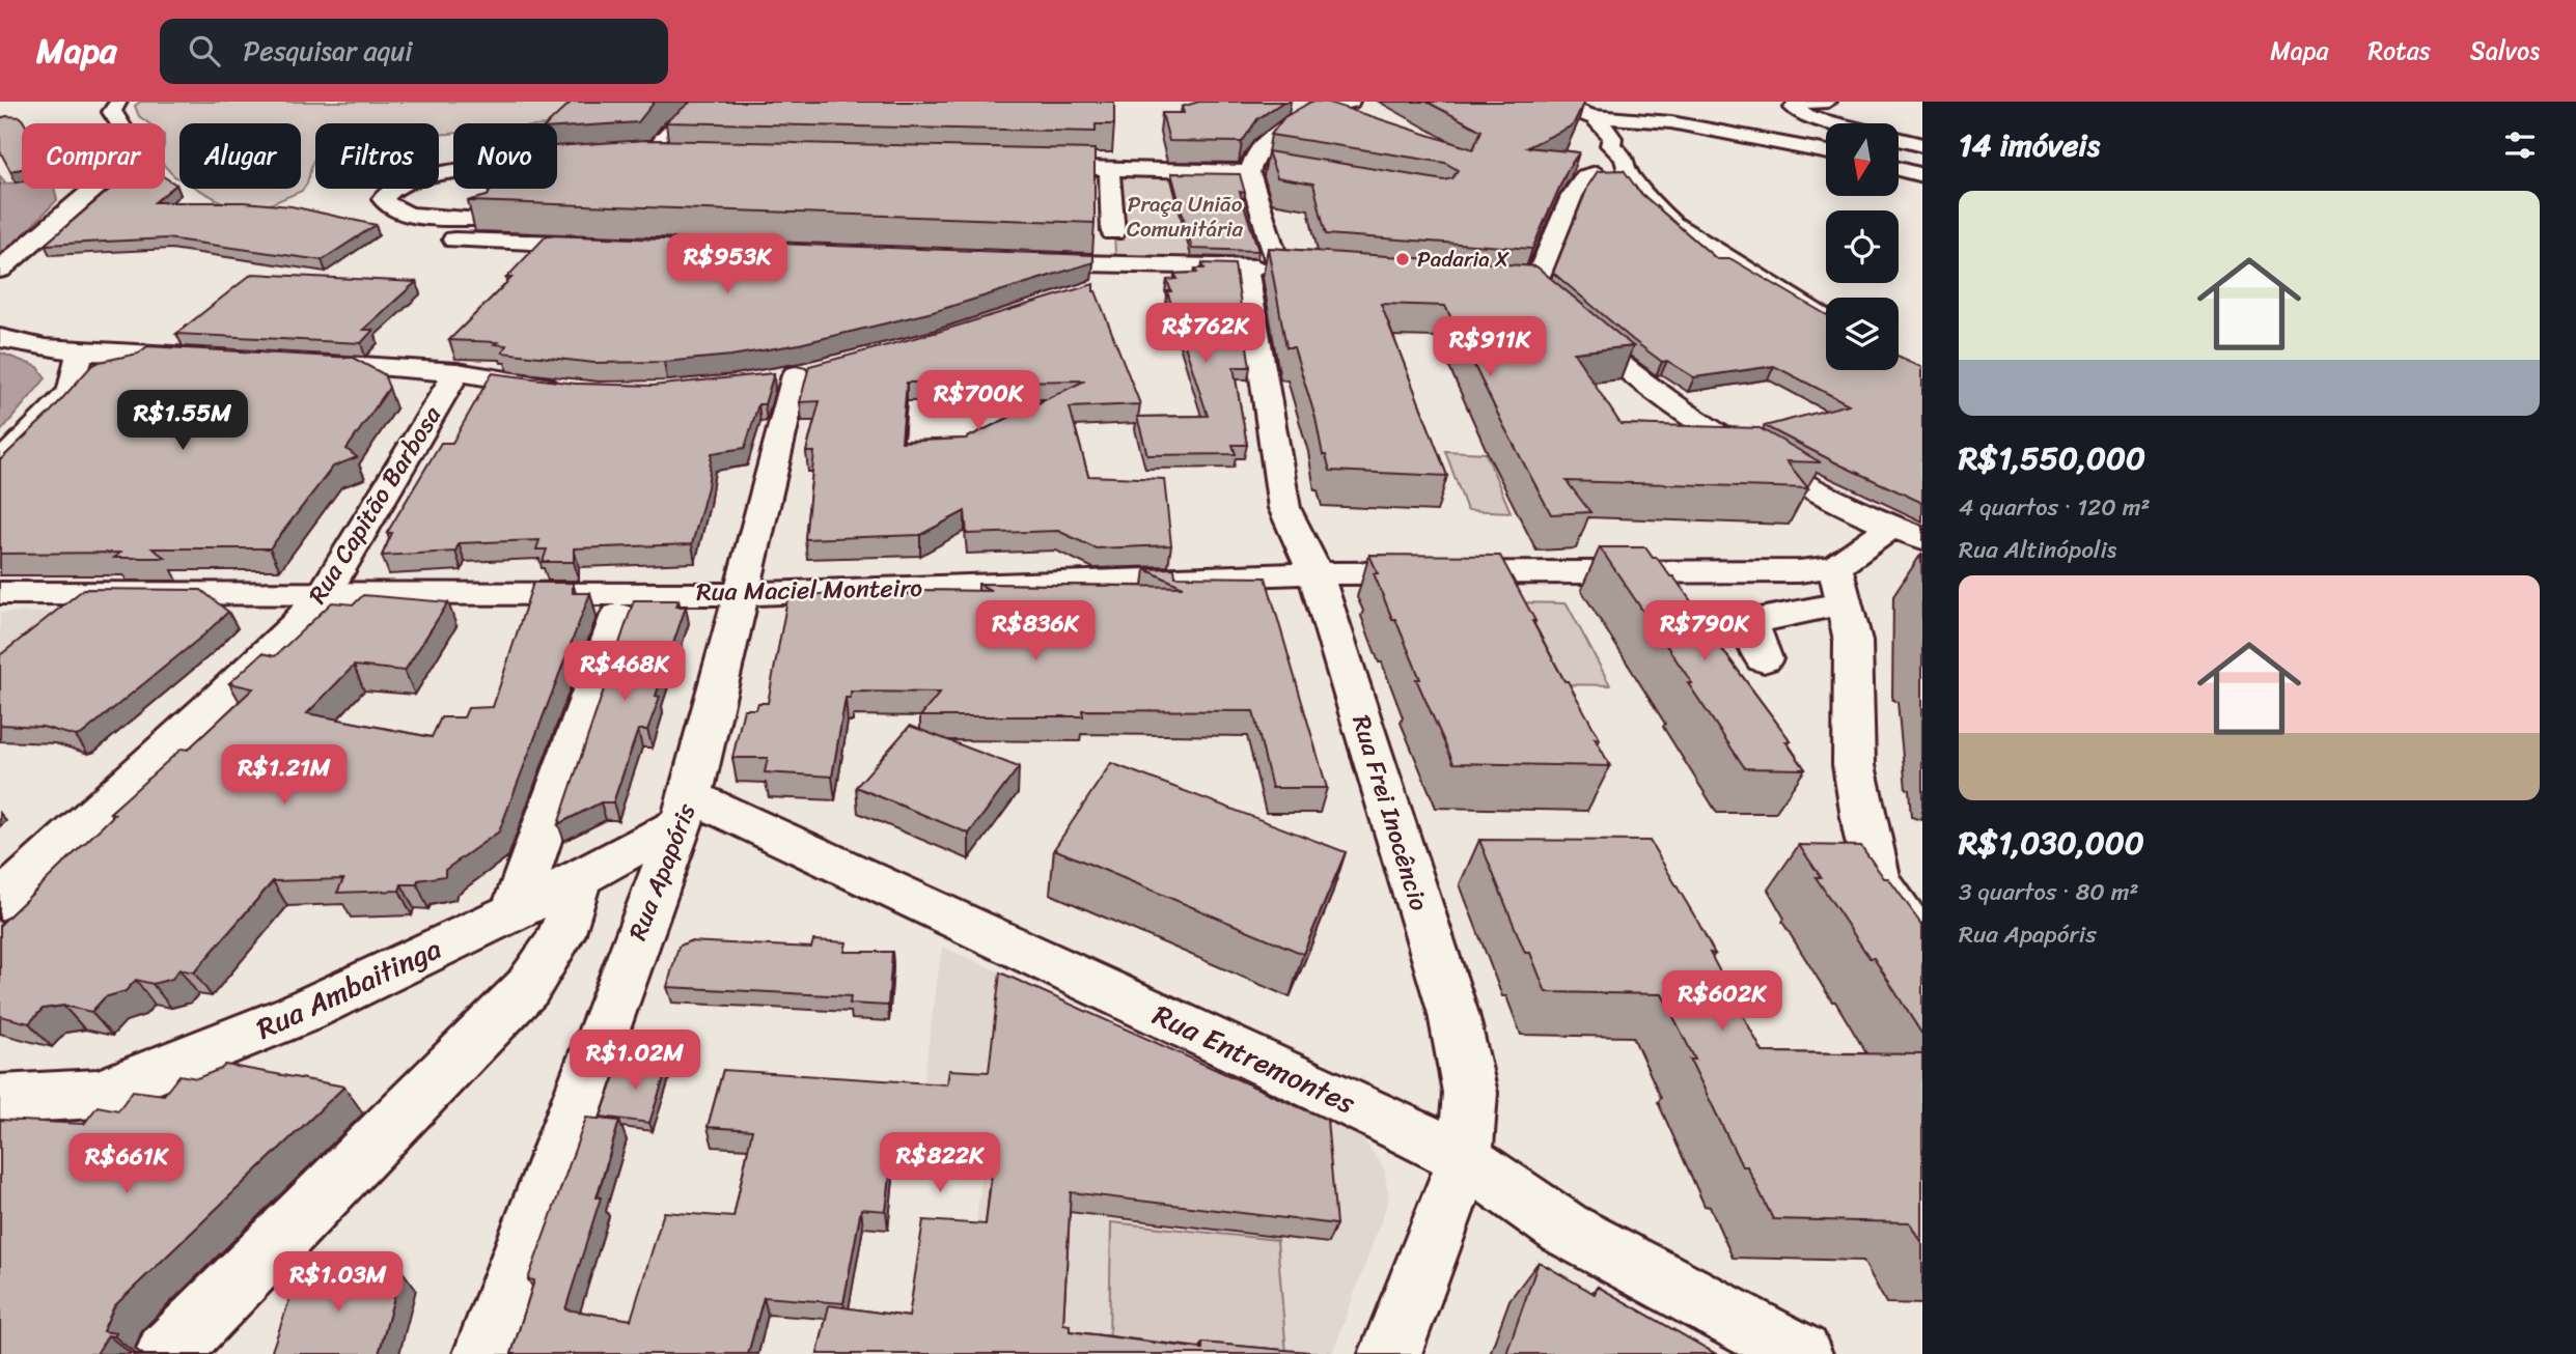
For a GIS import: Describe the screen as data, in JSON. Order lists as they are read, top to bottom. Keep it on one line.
{"streets":{"street":["Rua Capitão Barbosa","Rua Maciel Monteiro","Rua Frei Inocêncio","Rua Apapóris","Rua Ambaitinga","Rua Entremontes"]},"crossings":[["Rua Capitão Barbosa","Rua Maciel Monteiro"],["Rua Maciel Monteiro","Rua Frei Inocêncio"],["Rua Maciel Monteiro","Rua Apapóris"],["Rua Frei Inocêncio","Rua Entremontes"],["Rua Apapóris","Rua Ambaitinga"],["Rua Apapóris","Rua Entremontes"],["Rua Ambaitinga","Rua Entremontes"]],"parks":["Praça União Comunitária"],"places":["Padaria X"],"north":"bottom","page":{"header":"Mapa","search":"Pesquisar aqui","nav":["Mapa","Rotas","Salvos"],"heading":"14 imóveis","chip":["Comprar","Alugar","Filtros","Novo"],"list":[{"name":"R$1,550,000","note":"4 quartos · 120 m² · Rua Altinópolis"},{"name":"R$1,030,000","note":"3 quartos · 80 m² · Rua Apapóris"}],"price":["R$953K","R$762K","R$911K","R$700K","R$1.55M","R$836K","R$790K","R$468K","R$1.21M","R$602K","R$1.02M","R$822K","R$661K","R$1.03M"]}}
